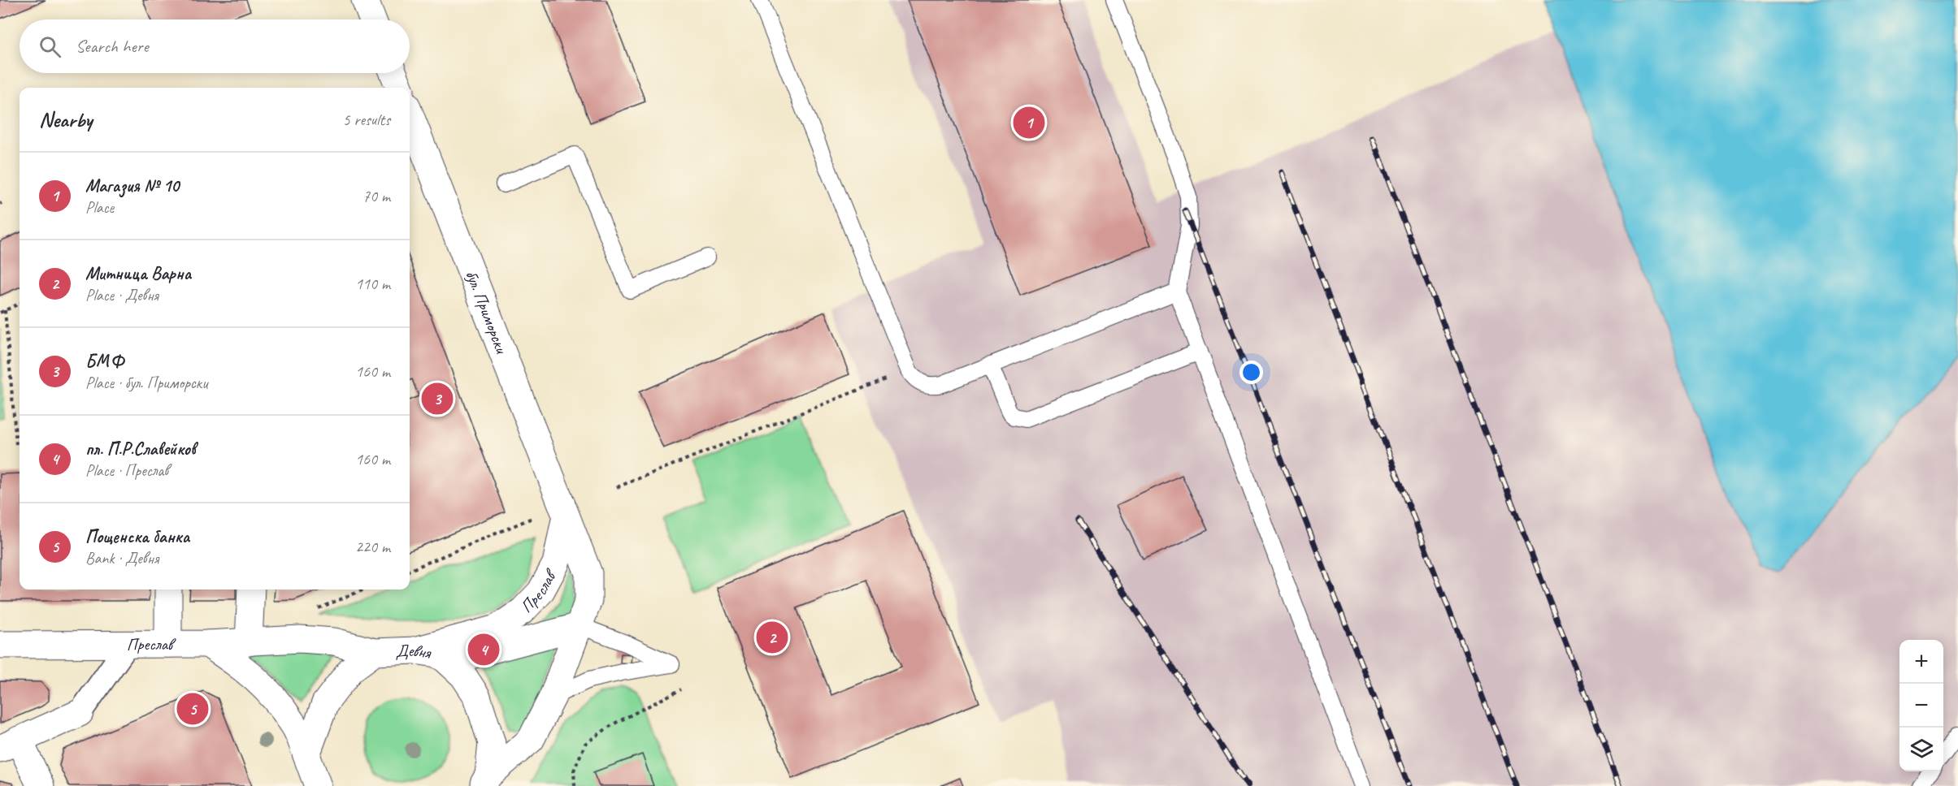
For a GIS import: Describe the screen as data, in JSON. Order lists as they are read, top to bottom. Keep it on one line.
{"streets":{"main road":["бул. Приморски","Преслав","Девня"]},"crossings":[["бул. Приморски","Преслав"],["бул. Приморски","Девня"],["Преслав","Девня"]],"page":{"search":"Search here","heading":["Nearby","5 results"],"pins":["1","3","2","4","5"],"list":[{"mark":"1","name":"Магазия № 10","note":"Place","value":"70 m"},{"mark":"2","name":"Митница Варна","note":"Place · Девня","value":"110 m"},{"mark":"3","name":"БМФ","note":"Place · бул. Приморски","value":"160 m"},{"mark":"4","name":"пл. П.Р.Славeйков","note":"Place · Преслав","value":"160 m"},{"mark":"5","name":"Пощенска банка","note":"Bank · Девня","value":"220 m"}],"map_buttons":["+","−"]}}
